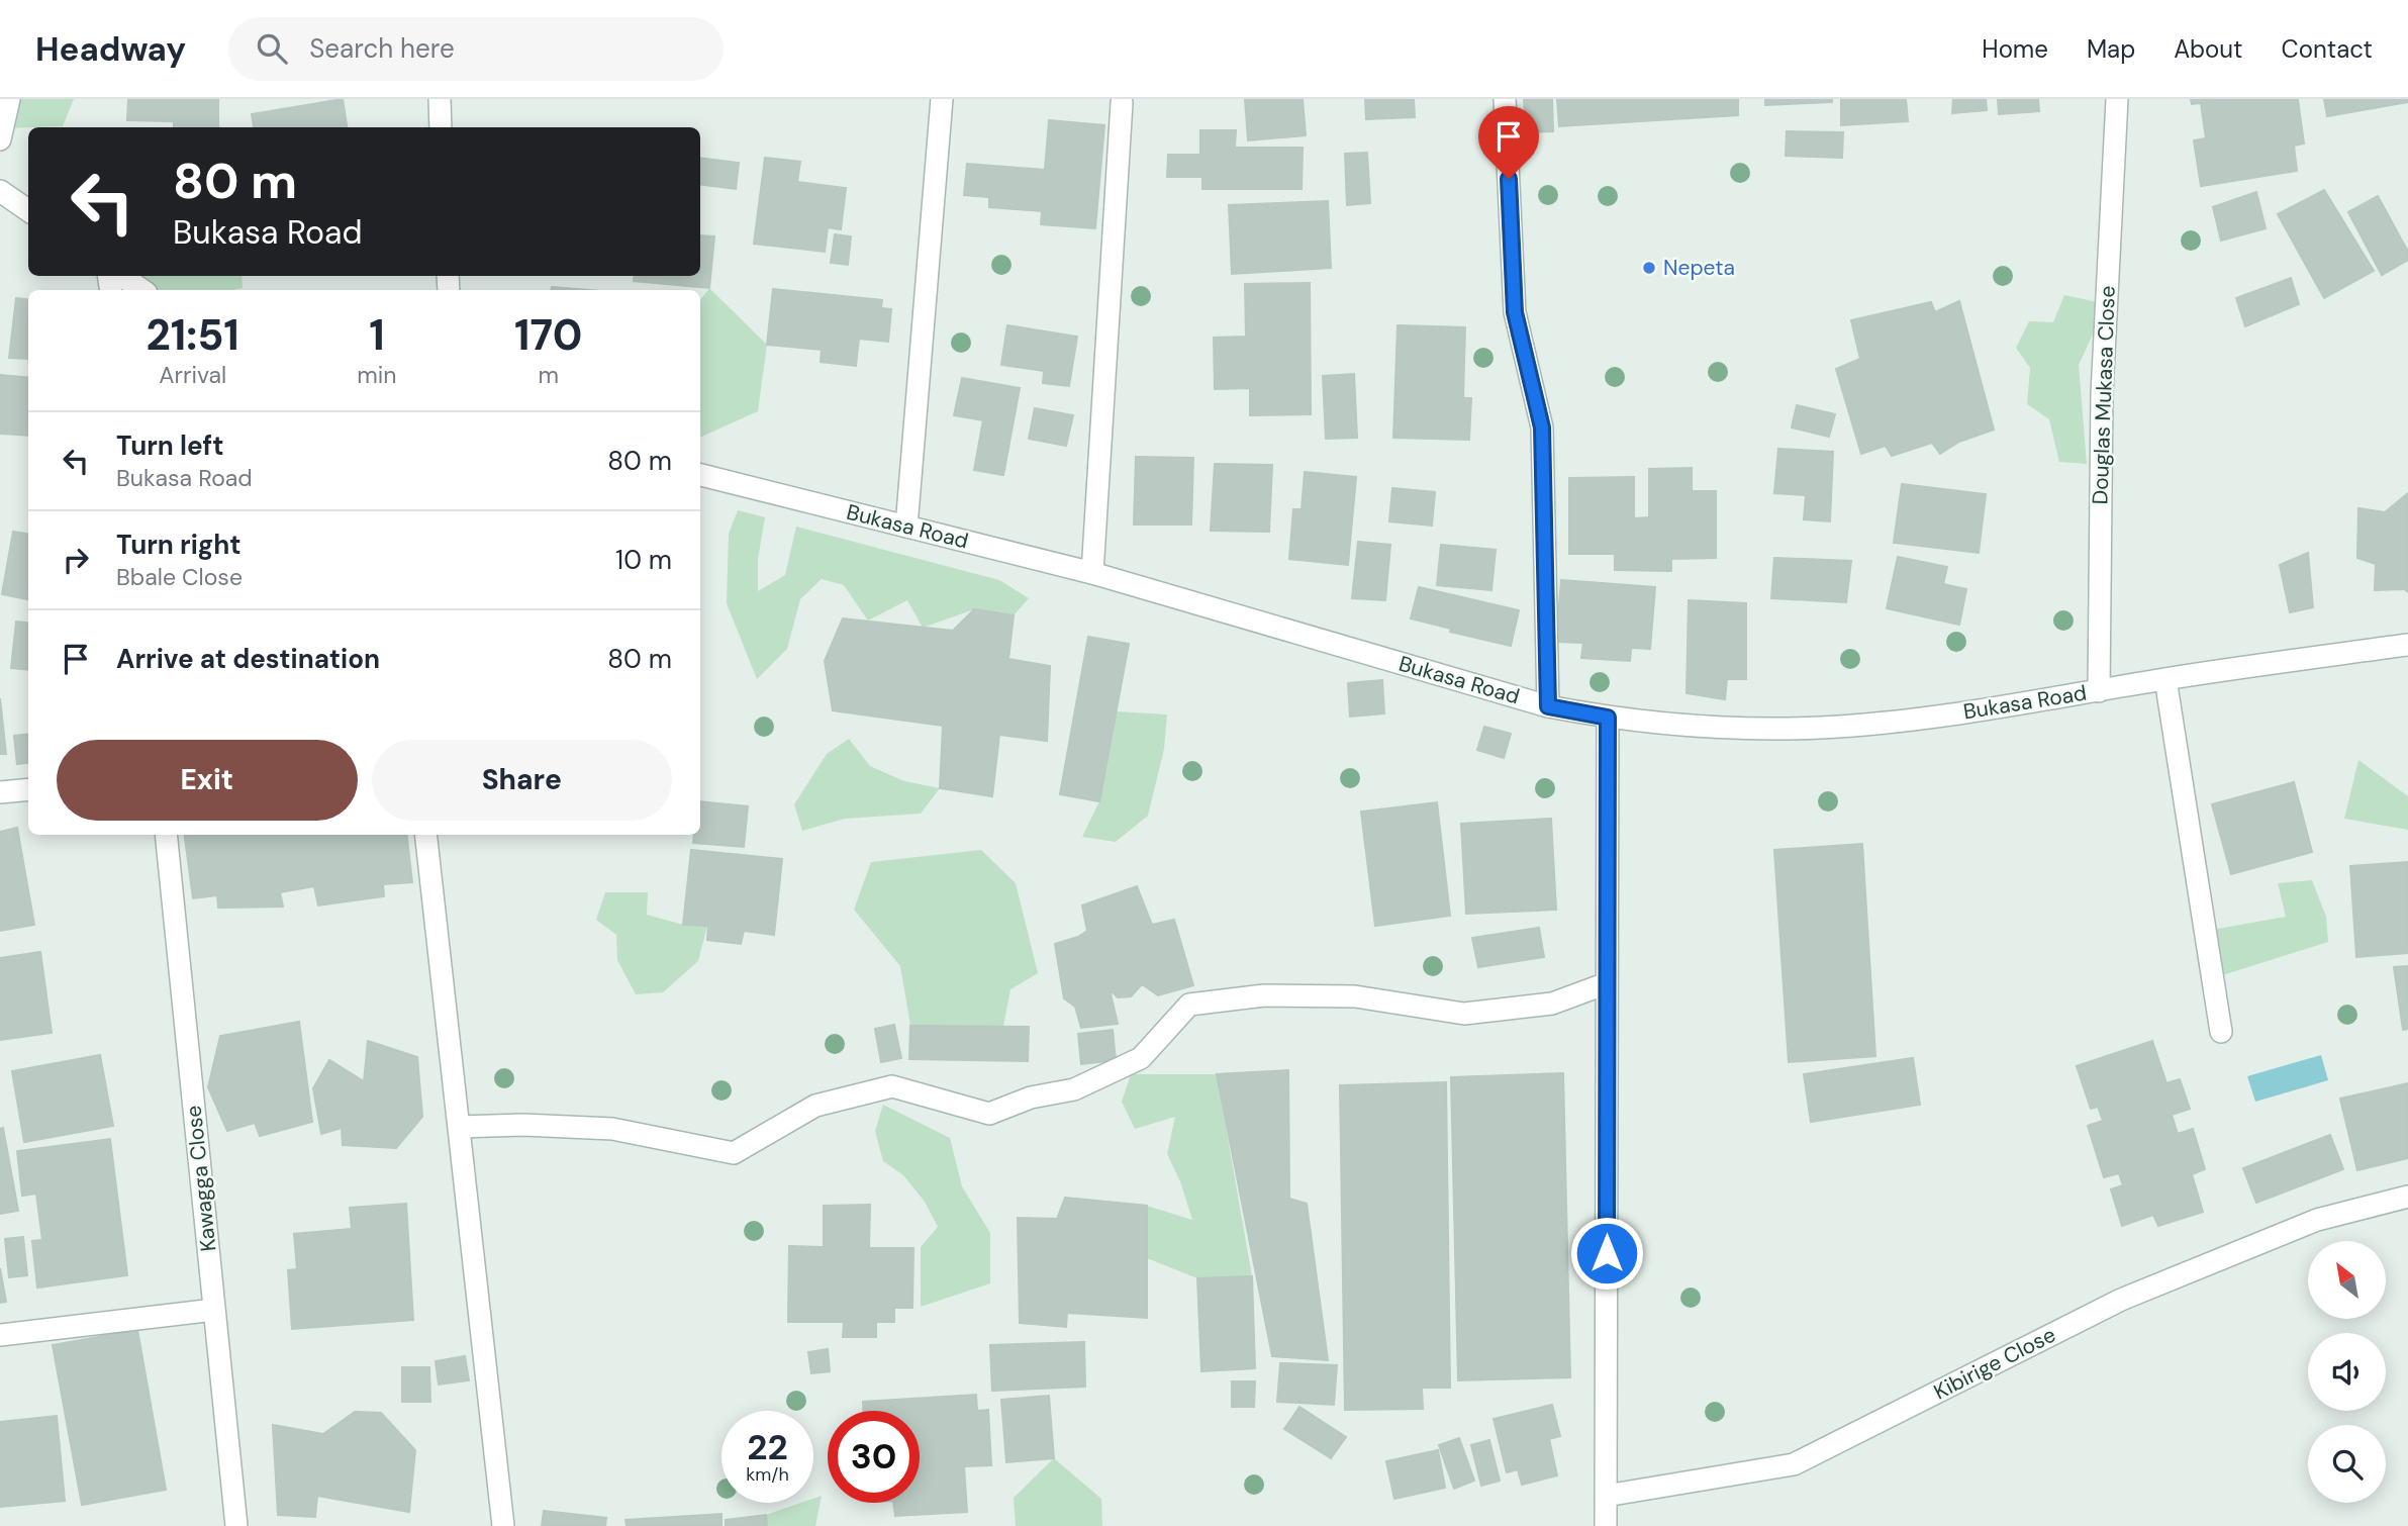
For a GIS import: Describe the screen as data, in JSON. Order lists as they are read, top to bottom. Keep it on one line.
{"streets":{"street":["Douglas Mukasa Close","Bukasa Road","Kawagga Close","Kibirige Close"]},"crossings":[["Douglas Mukasa Close","Bukasa Road"]],"places":["Nepeta"],"north":"top left","page":{"header":"Headway","search":"Search here","nav":["Home","Map","About","Contact"],"turn":["80 m","Bukasa Road"],"eta":["21:51","Arrival","1","min","170","m"],"list":[{"name":"Turn left","note":"Bukasa Road","value":"80 m"},{"name":"Turn right","note":"Bbale Close","value":"10 m"},{"name":"Arrive at destination","value":"80 m"}],"buttons":["Exit","Share"],"speed":"22 km/h","limit":"30"}}
